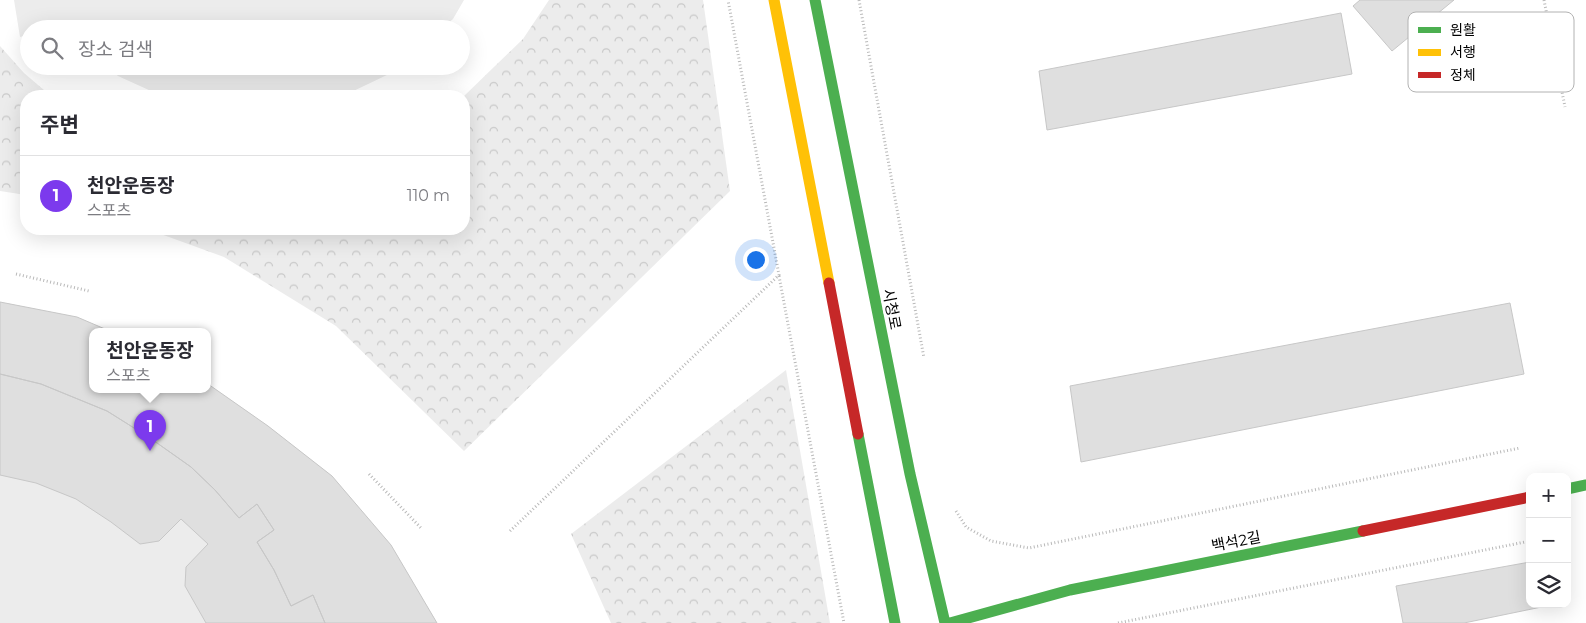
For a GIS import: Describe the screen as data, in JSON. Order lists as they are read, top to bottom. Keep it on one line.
{"streets":{"street":["시청로","백석2길"]},"legend":["원활","서행","정체"],"page":{"search":"장소 검색","heading":"주변","list":[{"mark":"1","name":"천안운동장","note":"스포츠","value":"110 m"}],"popup":["천안운동장","스포츠"],"pins":"1","map_buttons":["+","−"]}}
